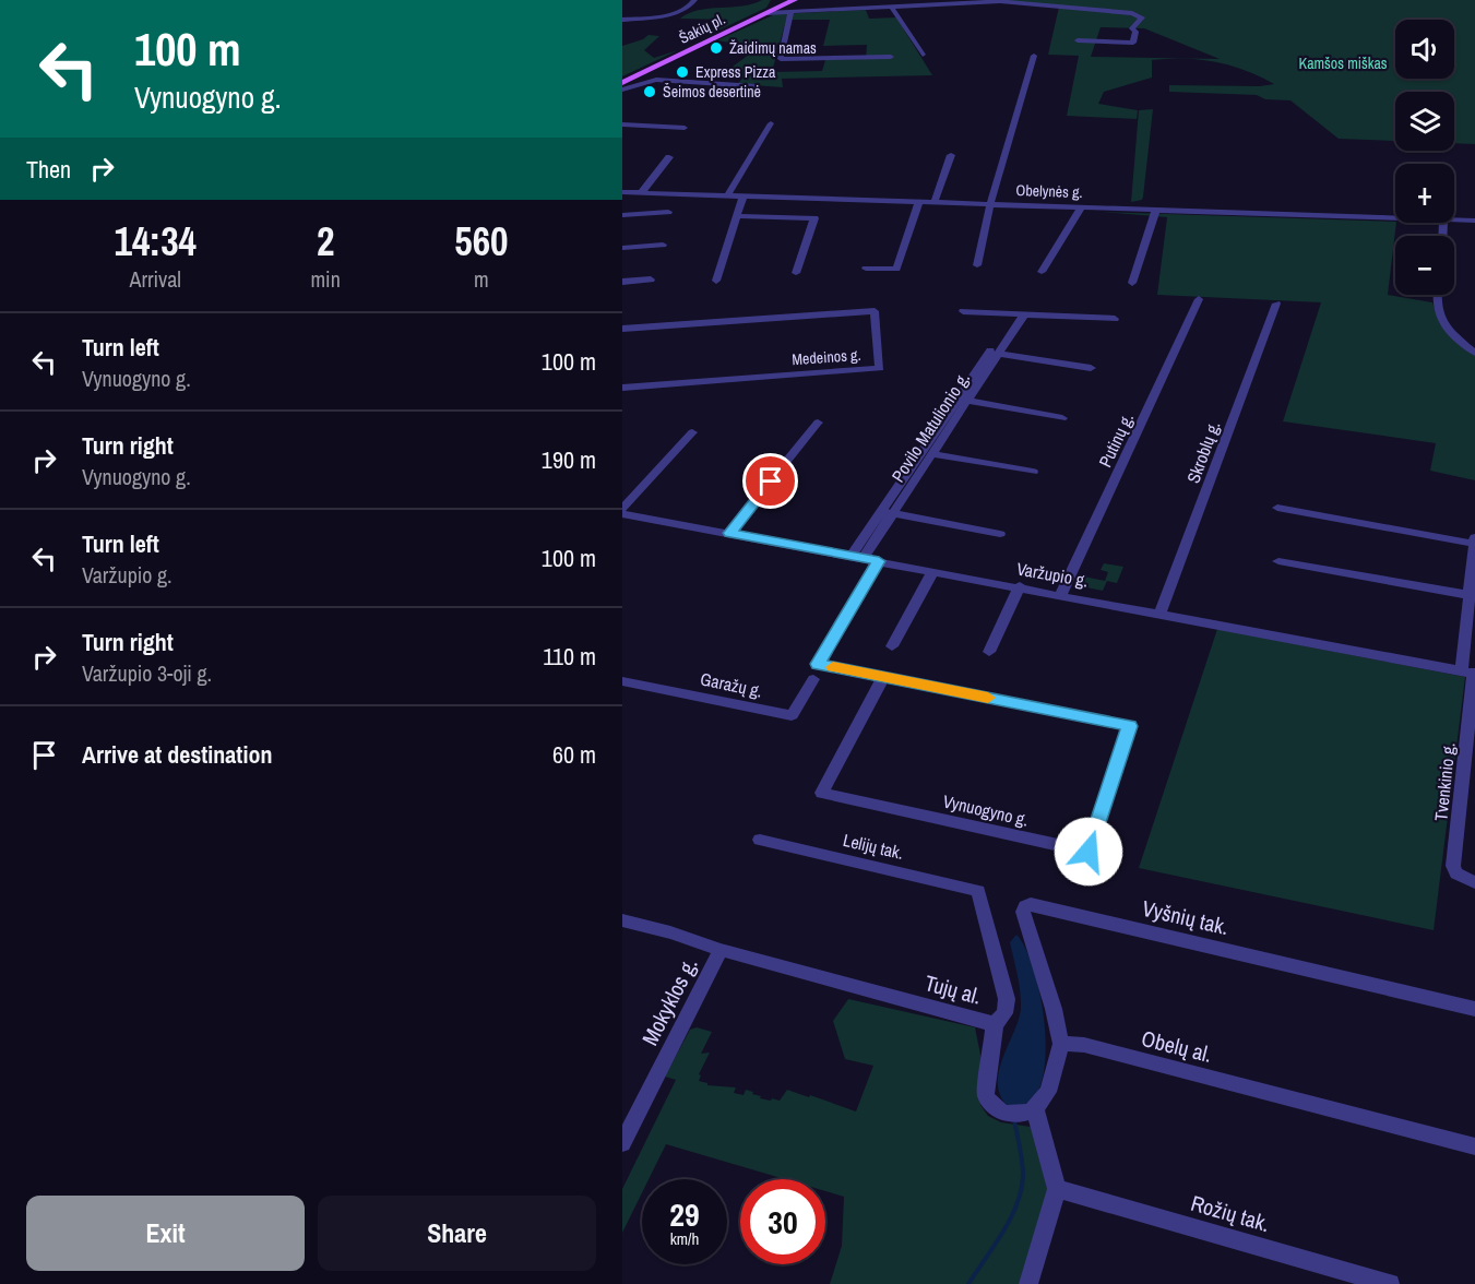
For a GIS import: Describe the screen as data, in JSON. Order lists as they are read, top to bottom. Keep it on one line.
{"streets":{"main road":["Šakių pl."],"street":["Obelynės g.","Medeinos g.","Povilo Matulionio g.","Putinų g.","Skroblų g.","Varžupio g.","Garažų g.","Tvenkinio g.","Vynuogyno g.","Lelijų tak.","Vyšnių tak.","Tujų al.","Mokyklos g.","Obelų al.","Rožių tak."]},"crossings":[["Povilo Matulionio g.","Varžupio g."],["Putinų g.","Varžupio g."],["Skroblų g.","Varžupio g."],["Varžupio g.","Tvenkinio g."],["Varžupio g.","Vynuogyno g."],["Lelijų tak.","Tujų al."],["Vyšnių tak.","Obelų al."],["Tujų al.","Mokyklos g."]],"parks":["Kamšos miškas"],"places":["Žaidimų namas","Express Pizza","Šeimos desertinė"],"page":{"turn":["100 m","Vynuogyno g."],"map_buttons":["+","−"],"then":"Then","eta":["14:34","Arrival","2","min","560","m"],"list":[{"name":"Turn left","note":"Vynuogyno g.","value":"100 m"},{"name":"Turn right","note":"Vynuogyno g.","value":"190 m"},{"name":"Turn left","note":"Varžupio g.","value":"100 m"},{"name":"Turn right","note":"Varžupio 3-oji g.","value":"110 m"},{"name":"Arrive at destination","value":"60 m"}],"speed":"29 km/h","limit":"30","buttons":["Exit","Share"]}}
